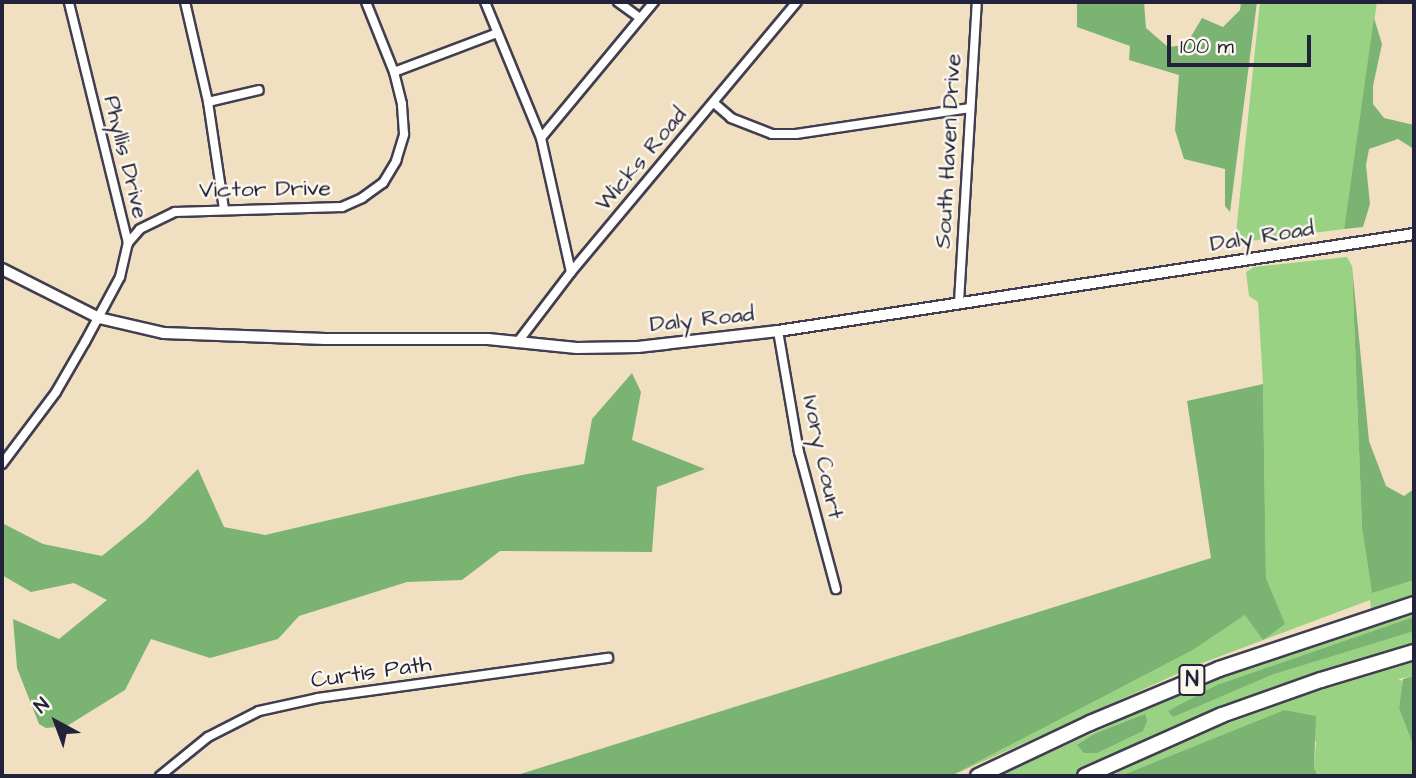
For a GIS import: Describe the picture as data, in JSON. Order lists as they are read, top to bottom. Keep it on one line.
{"streets":{"highway":["N"],"street":["South Haven Drive","Phyllis Drive","Wicks Road","Victor Drive","Daly Road","Ivory Court","Curtis Path"]},"crossings":[["South Haven Drive","Daly Road"],["Phyllis Drive","Victor Drive"],["Phyllis Drive","Daly Road"],["Wicks Road","Daly Road"],["Daly Road","Ivory Court"]],"scale_bar":"100 m","north":"top left"}
